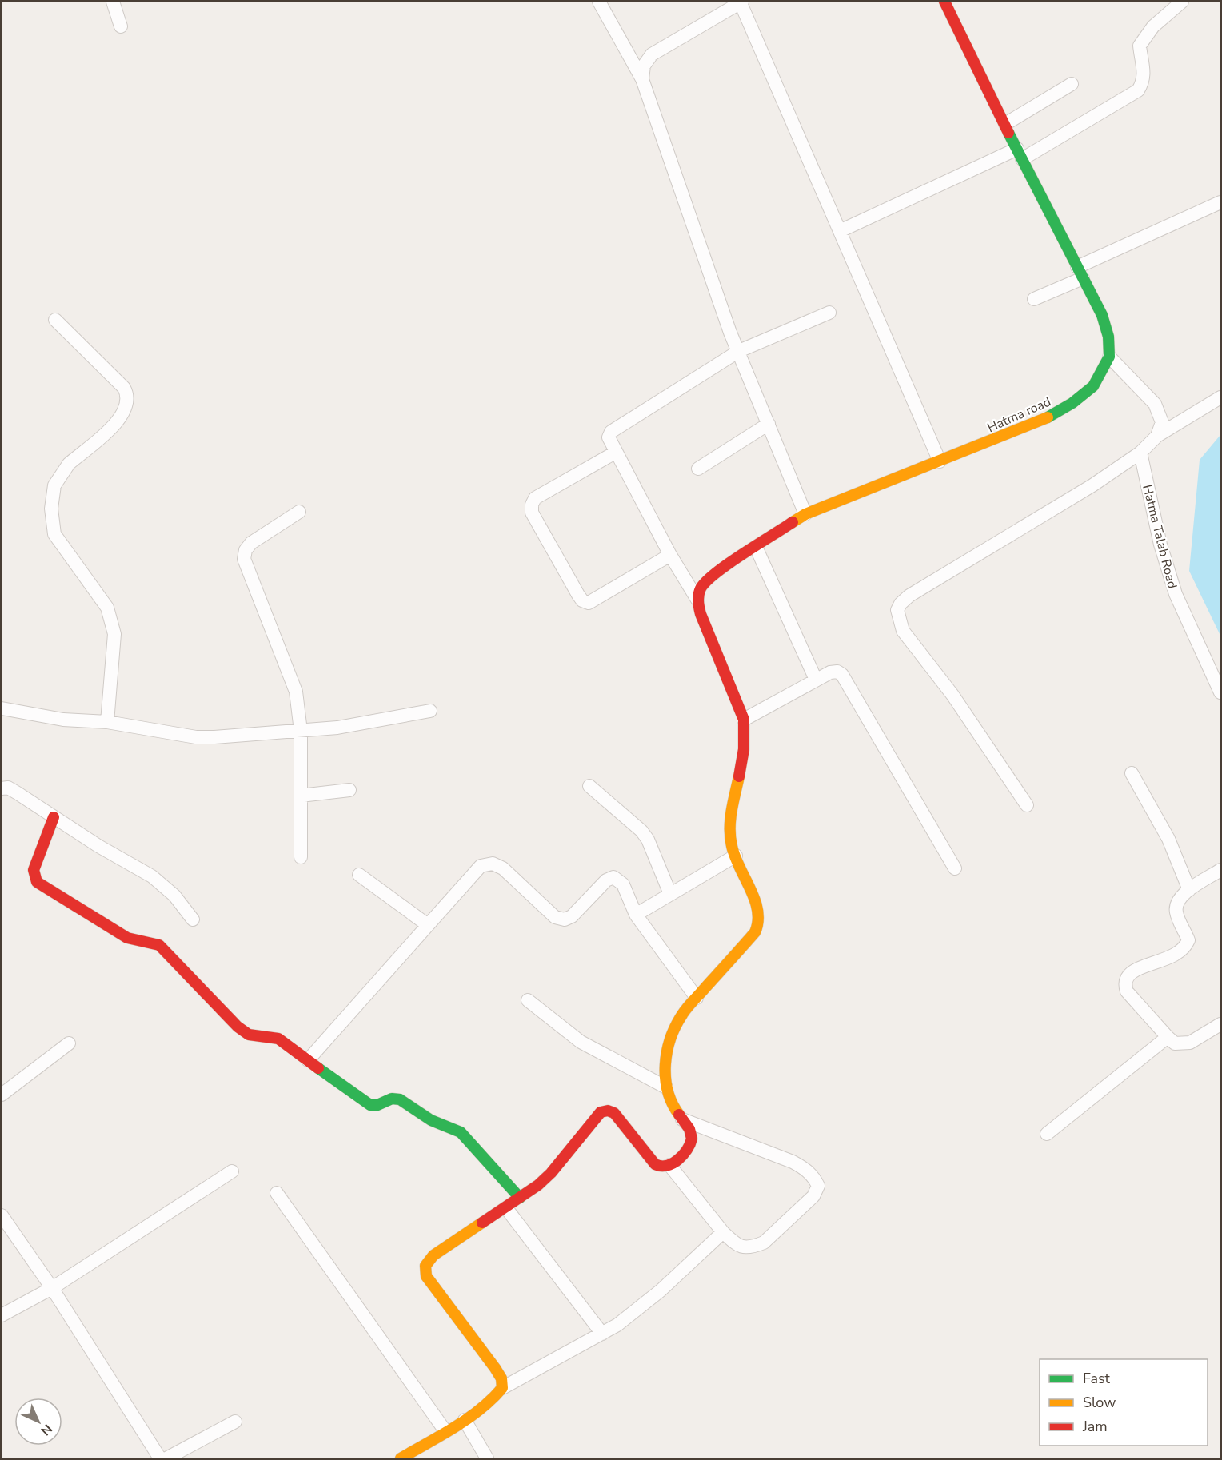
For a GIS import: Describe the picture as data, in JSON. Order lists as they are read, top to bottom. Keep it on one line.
{"streets":{"street":["Hatma road","Hatma Talab Road"]},"legend":["Fast","Slow","Jam"],"north":"bottom right"}
